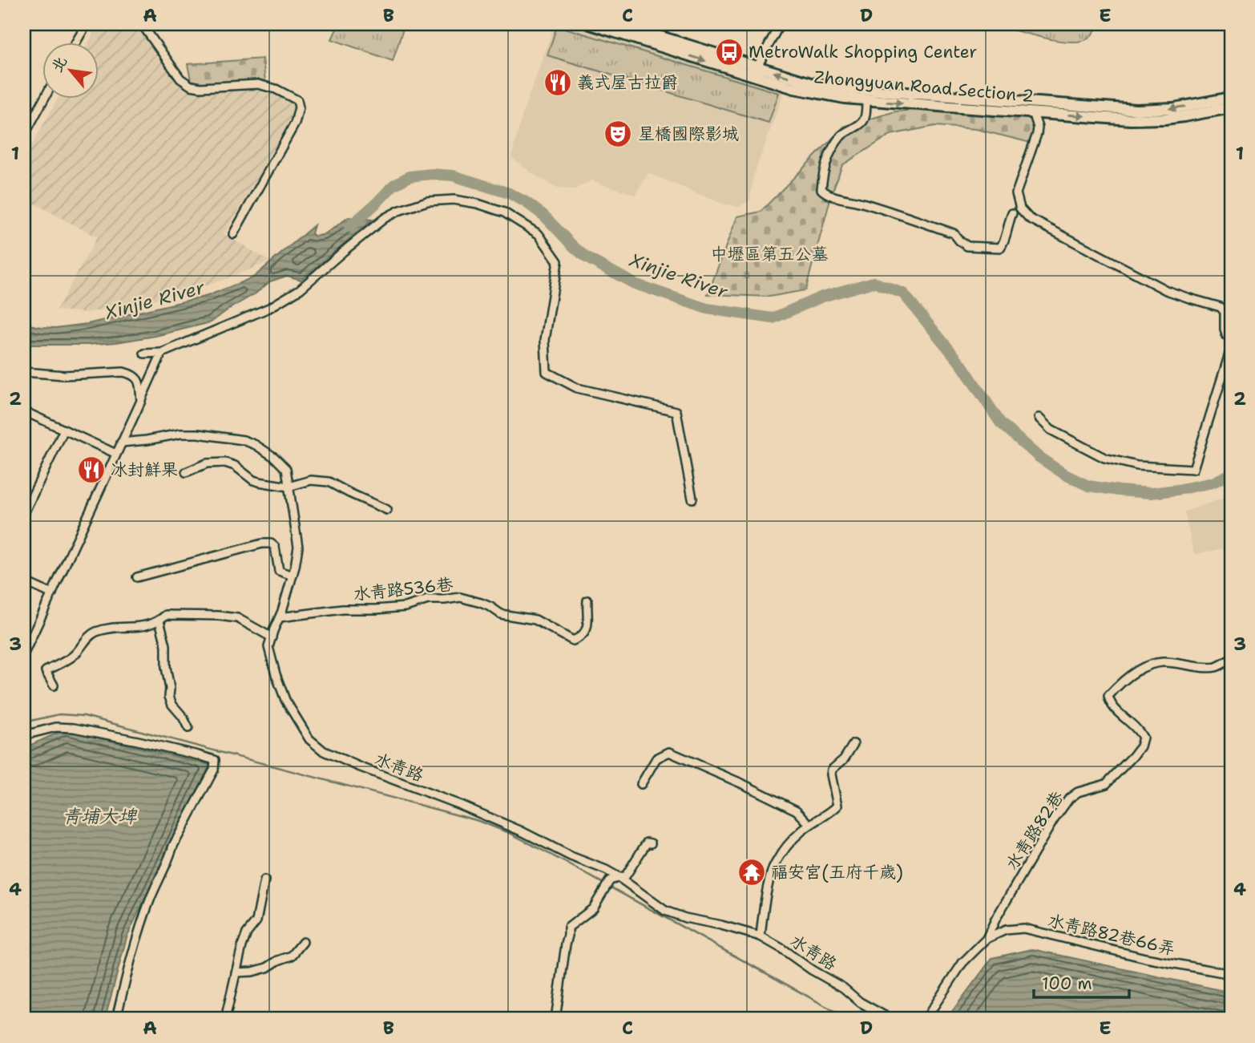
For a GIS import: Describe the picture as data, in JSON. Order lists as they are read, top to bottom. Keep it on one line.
{"streets":{"main road":["Zhongyuan Road Section 2"],"street":["水青路536巷","水青路","水青路82巷","水青路82巷66弄"]},"crossings":[["水青路536巷","水青路"],["水青路82巷","水青路82巷66弄"]],"water":["Xinjie River","青埔大埤"],"parks":["中壢區第五公墓"],"places":{"bus stop":["MetroWalk Shopping Center"],"restaurant":["義式屋古拉爵","冰封鮮果"],"theatre":["星橋國際影城"],"temple":["福安宮(五府千歲)"]},"scale_bar":"100 m","north":"top left","grid":{"columns":["A","B","C","D","E"],"rows":["1","2","3","4"]}}
